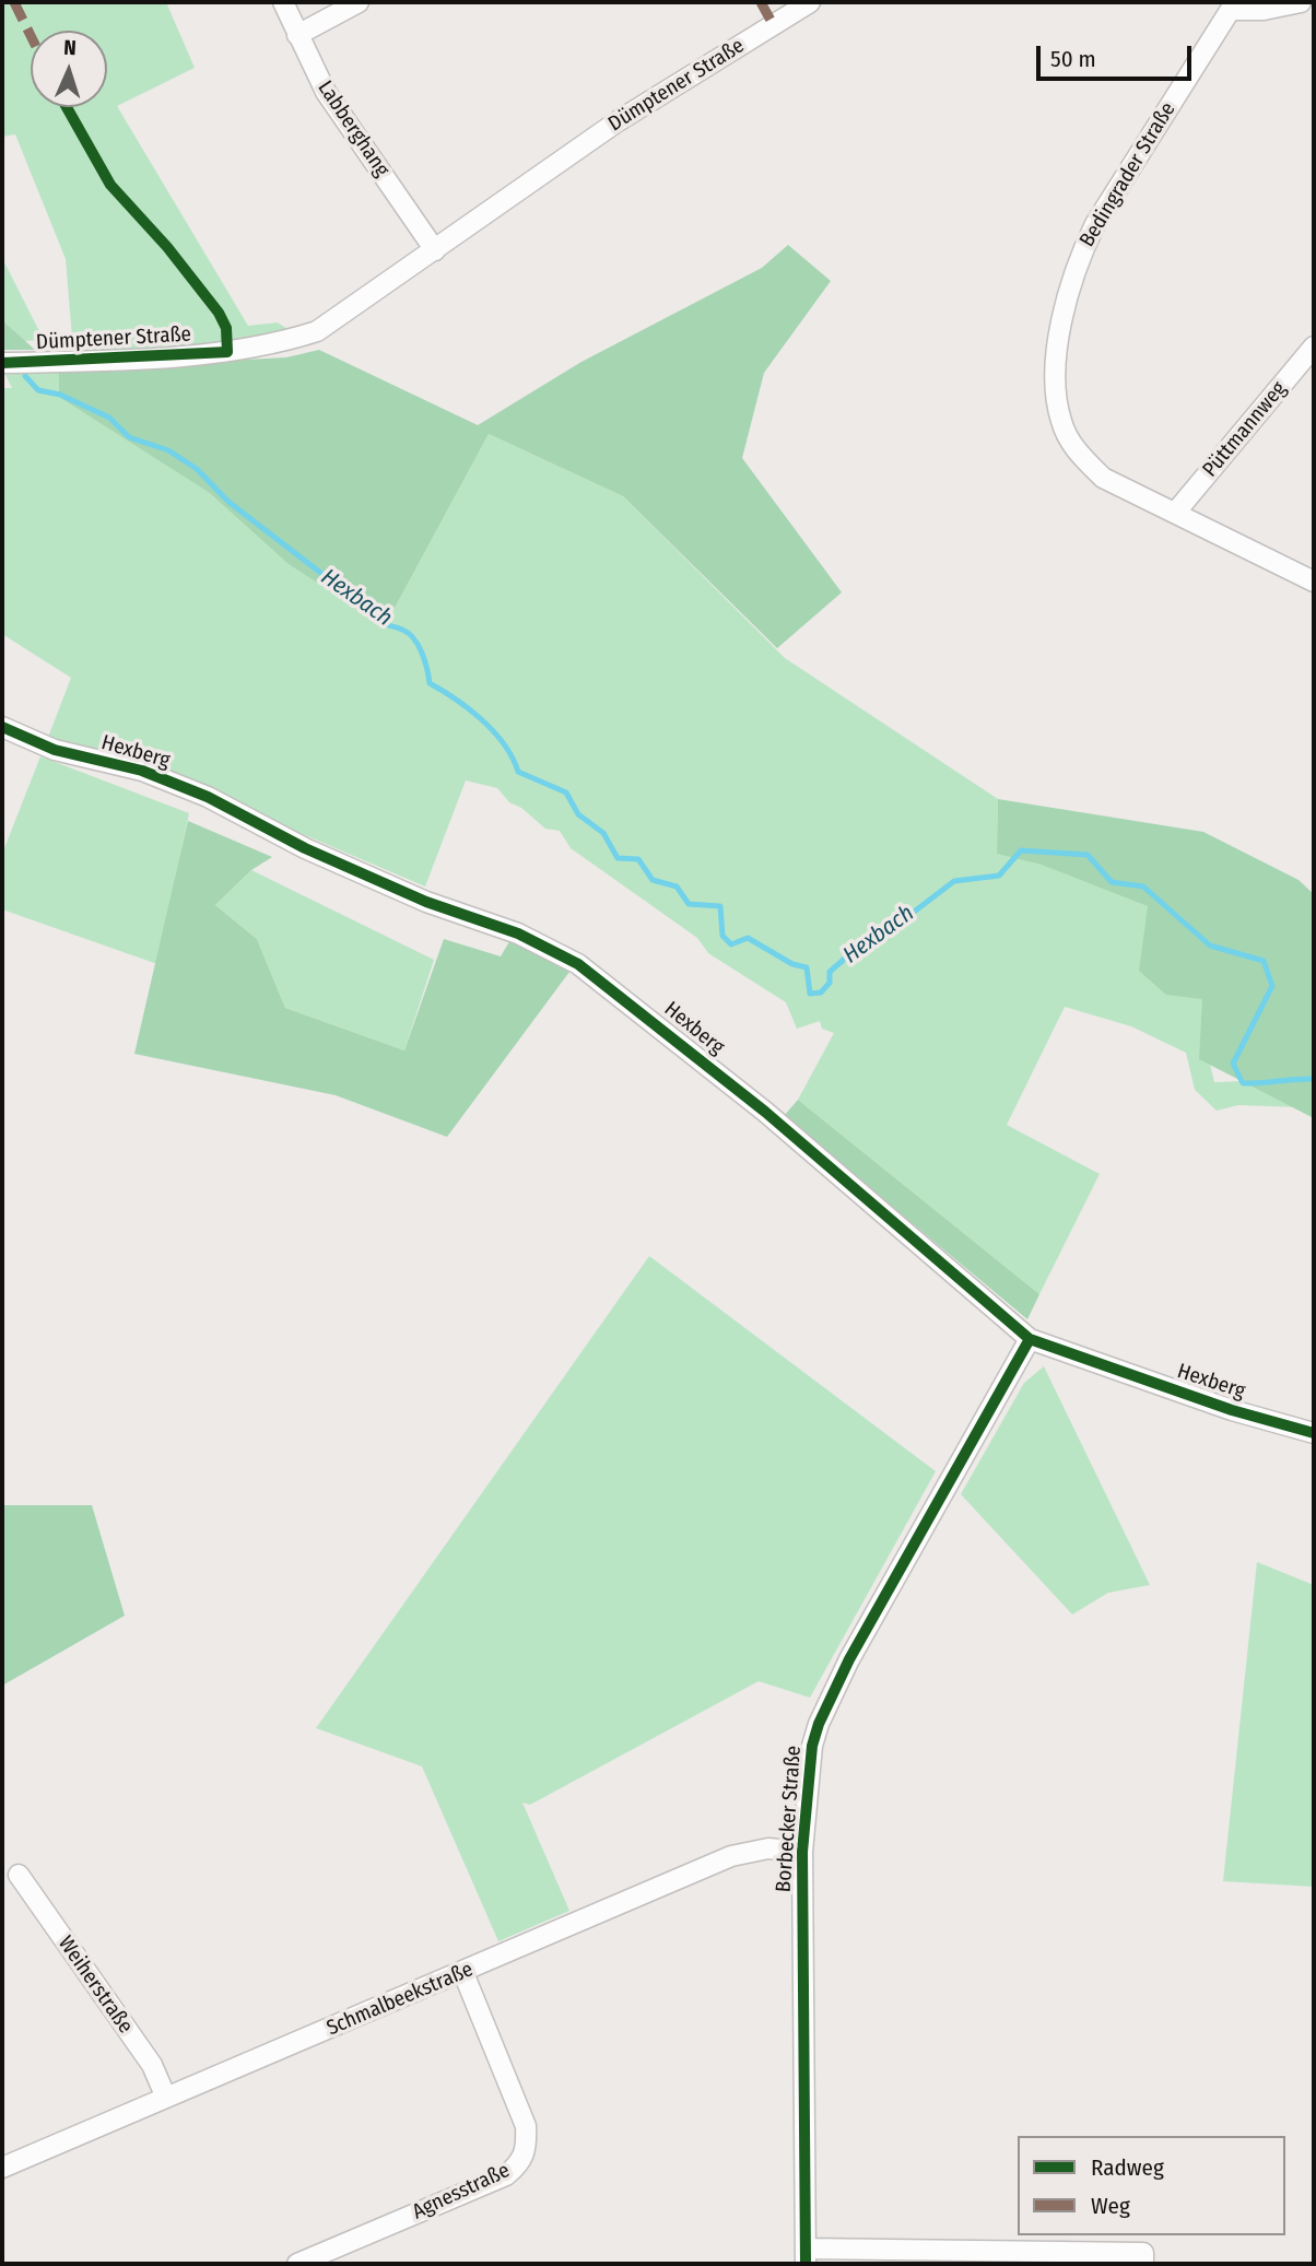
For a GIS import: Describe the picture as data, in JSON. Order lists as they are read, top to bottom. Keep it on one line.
{"streets":{"street":["Dümptener Straße","Labberghang","Bedingrader Straße","Püttmannweg","Hexberg","Borbecker Straße","Weiherstraße","Schmalbeekstraße","Agnesstraße"]},"crossings":[["Dümptener Straße","Labberghang"],["Bedingrader Straße","Püttmannweg"],["Hexberg","Borbecker Straße"],["Borbecker Straße","Schmalbeekstraße"],["Weiherstraße","Schmalbeekstraße"],["Schmalbeekstraße","Agnesstraße"]],"water":["Hexbach"],"legend":["Radweg","Weg"],"scale_bar":"50 m","north":"top"}
